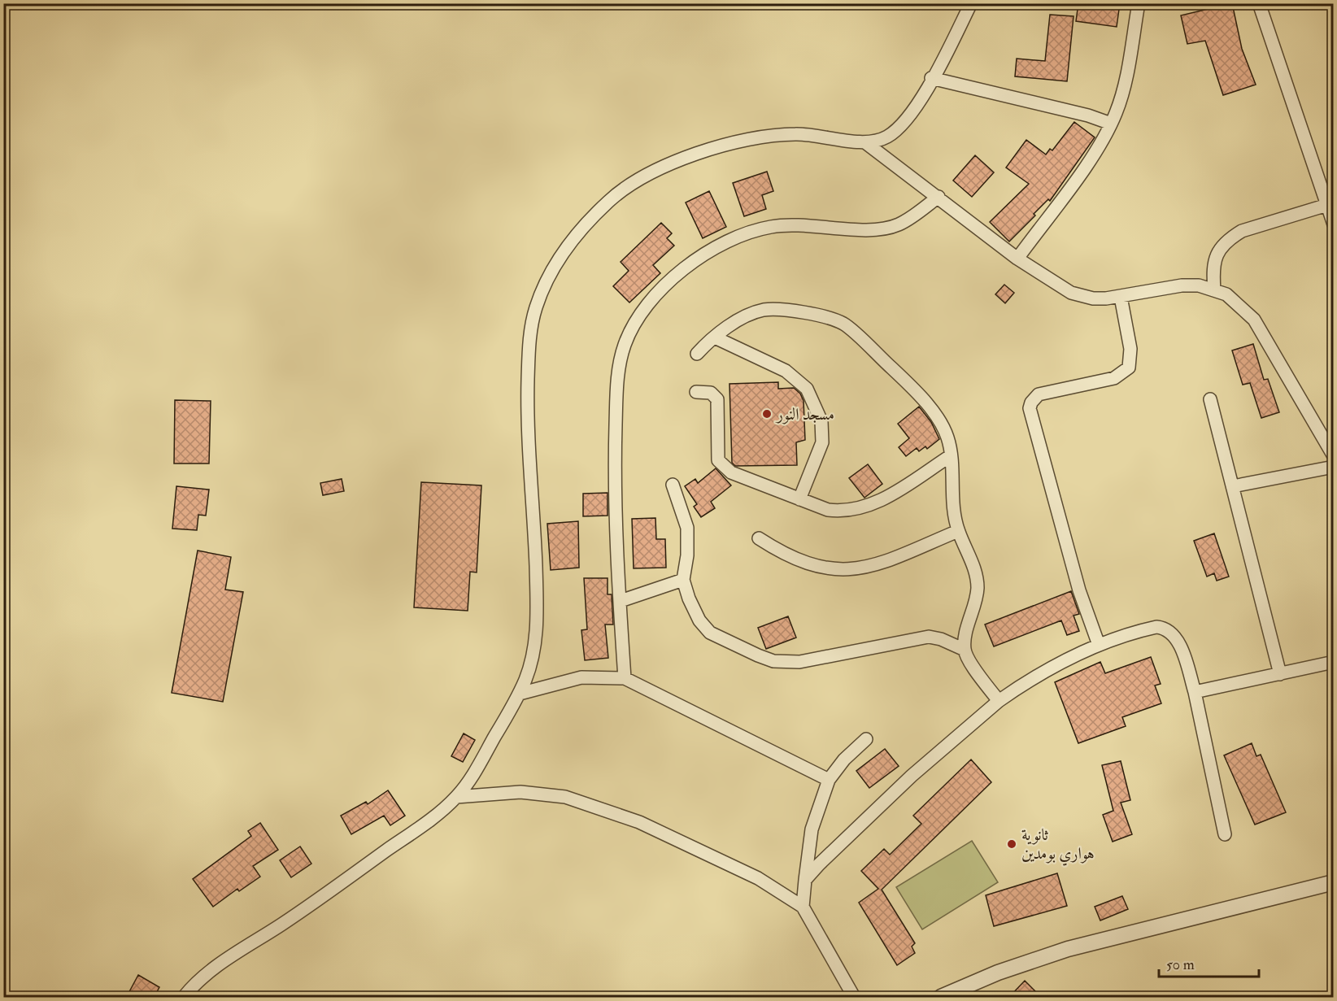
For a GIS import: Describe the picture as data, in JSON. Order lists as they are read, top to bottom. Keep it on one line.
{"places":["مسجد النور","ثانوية هواري بومدين"],"scale_bar":"50 m"}
